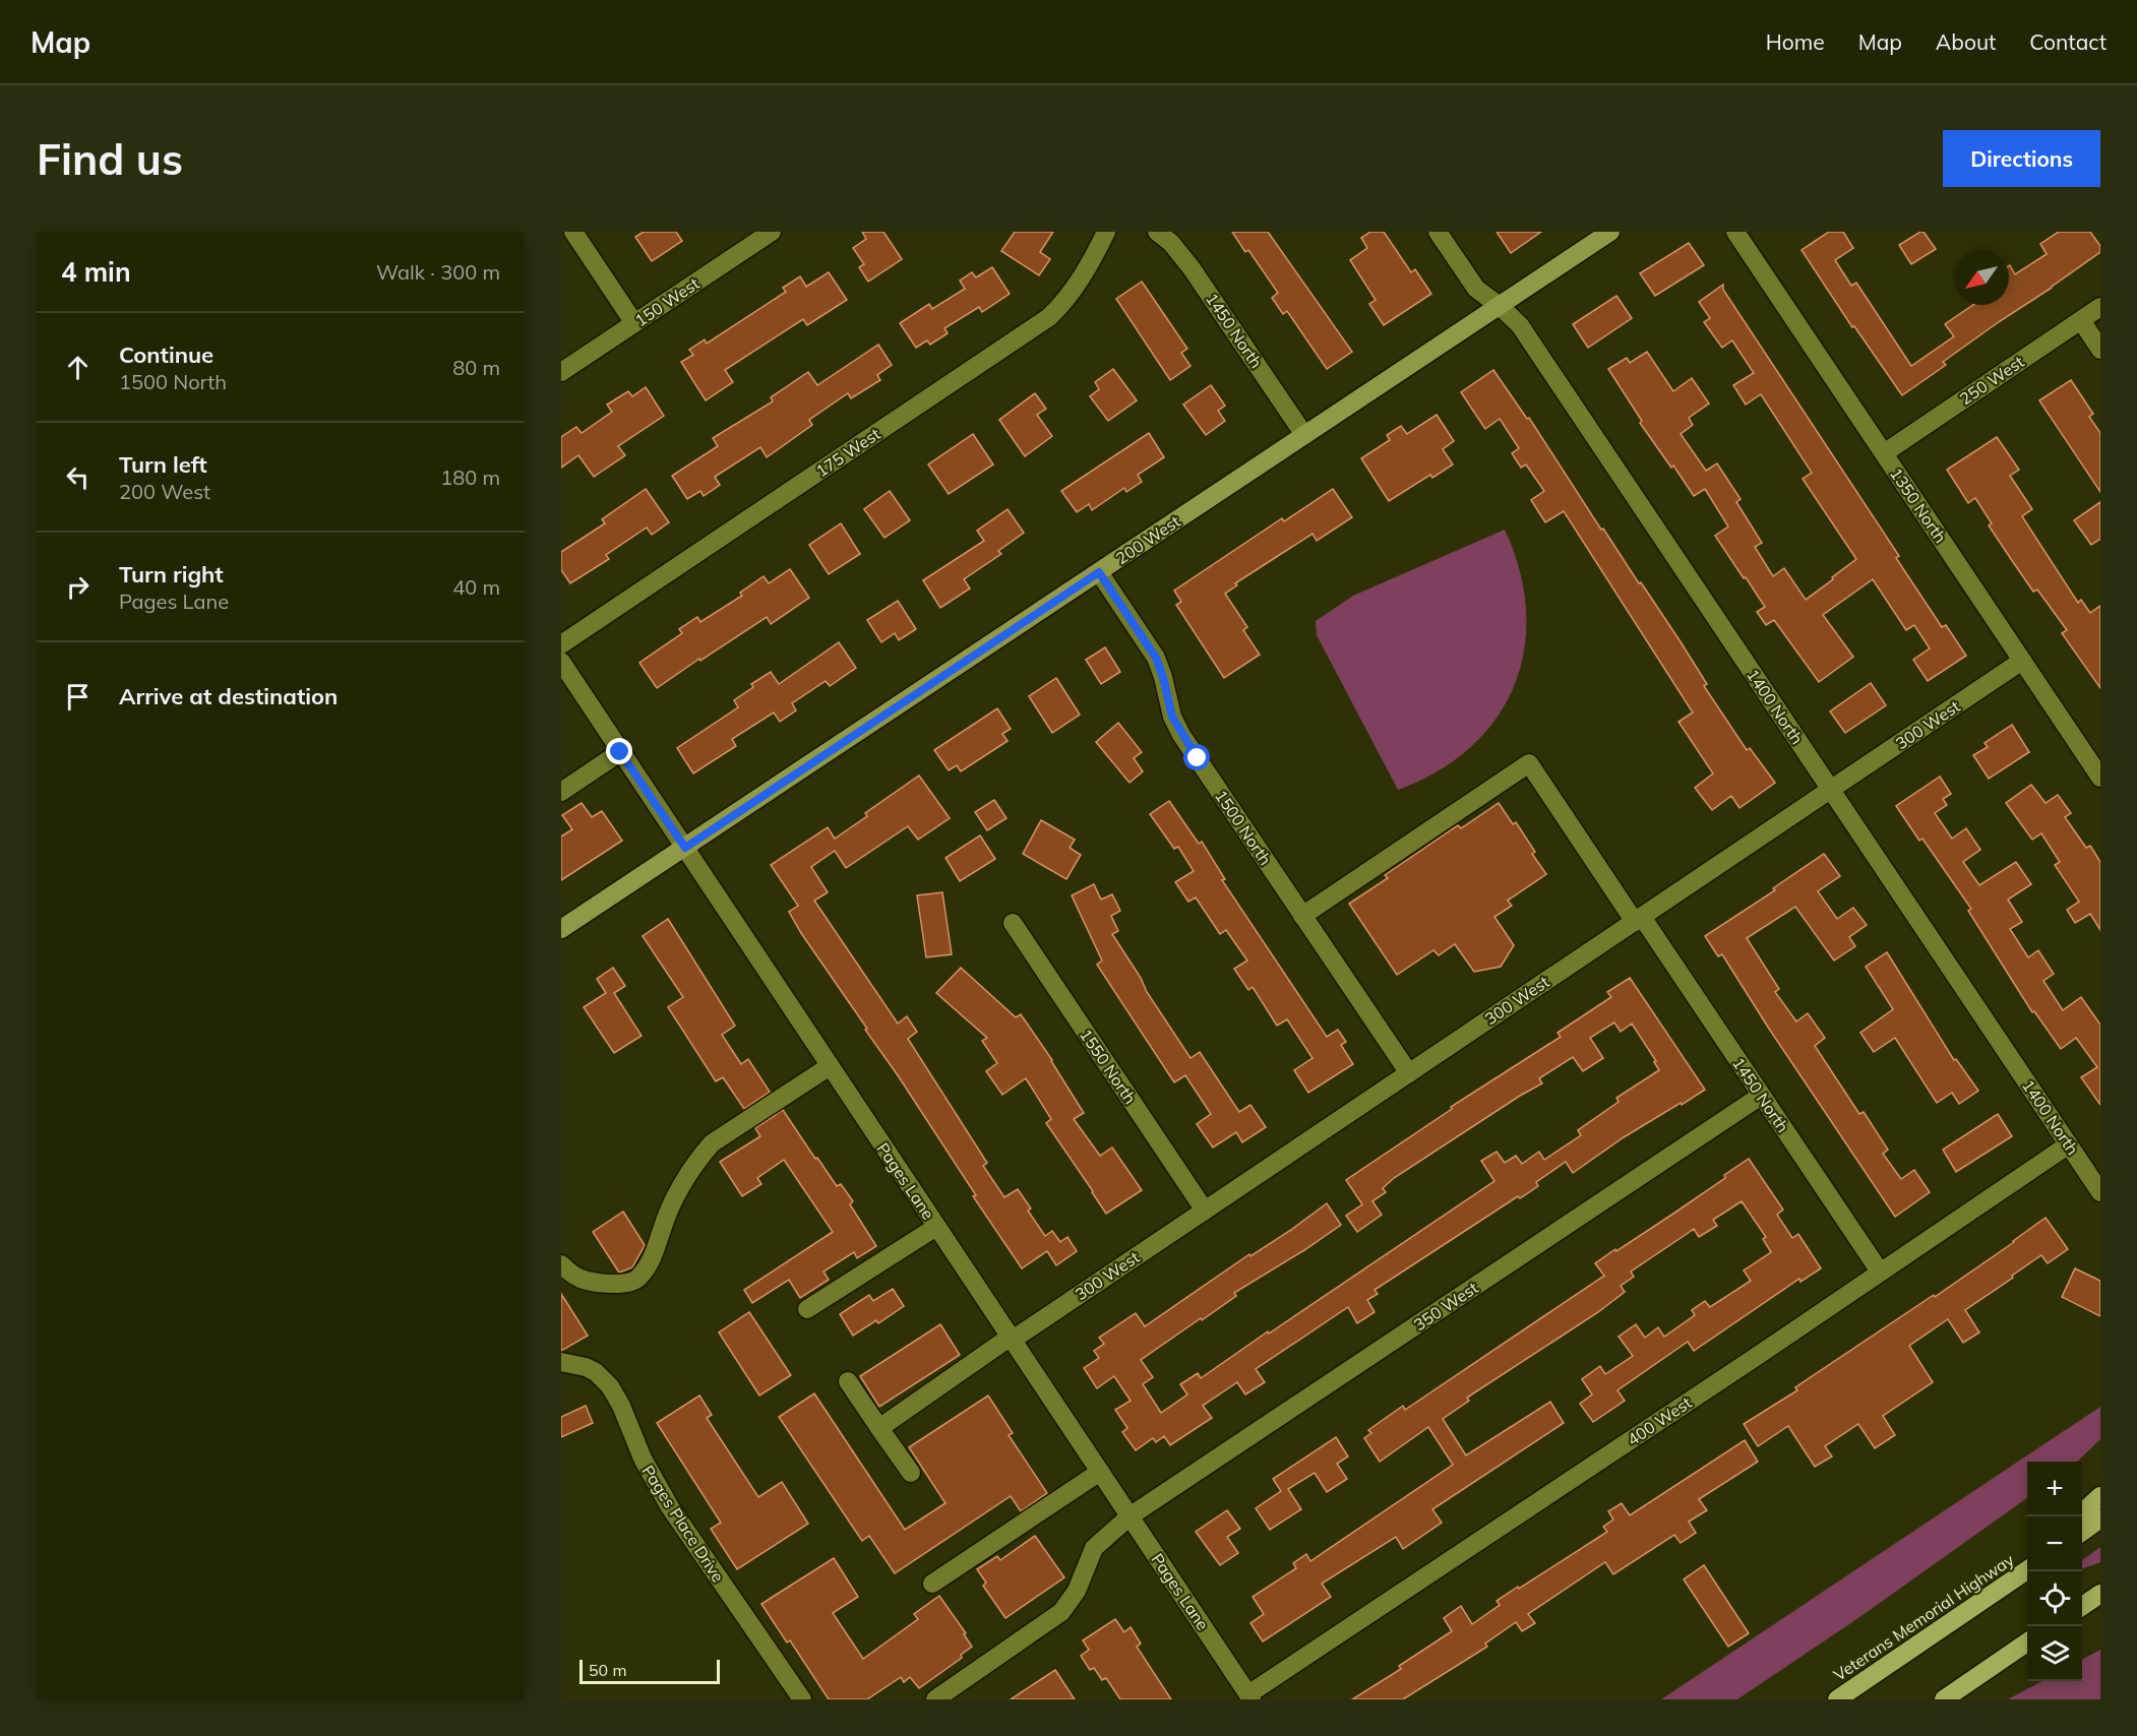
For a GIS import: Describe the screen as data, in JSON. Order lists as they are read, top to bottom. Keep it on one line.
{"streets":{"highway":["Veterans Memorial Highway"],"main road":["200 West"],"street":["150 West","1450 North","250 West","175 West","1350 North","1400 North","300 West","1500 North","1550 North","Pages Lane","350 West","400 West","Pages Place Drive"]},"crossings":[["1450 North","200 West"],["1450 North","300 West"],["1450 North","1500 North"],["1450 North","350 West"],["1450 North","400 West"],["250 West","1350 North"],["1350 North","300 West"],["200 West","1400 North"],["200 West","1500 North"],["200 West","Pages Lane"],["1400 North","300 West"],["1400 North","400 West"],["300 West","1500 North"],["300 West","1550 North"],["300 West","Pages Lane"],["Pages Lane","350 West"],["Pages Lane","400 West"]],"scale_bar":"50 m","north":"bottom left","page":{"header":"Map","nav":["Home","Map","About","Contact"],"buttons":"Directions","title":"Find us","heading":["4 min","Walk · 300 m"],"list":[["Continue","1500 North","80 m"],["Turn left","200 West","180 m"],["Turn right","Pages Lane","40 m"],"Arrive at destination"],"map_buttons":["+","−"],"scale":"50 m"}}
